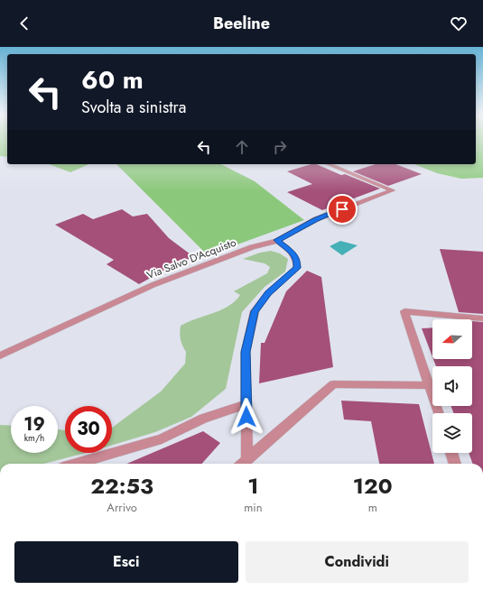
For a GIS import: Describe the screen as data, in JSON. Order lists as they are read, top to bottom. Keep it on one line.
{"streets":{"street":["Via Salvo D'Acquisto"]},"north":"left","page":{"header":"Beeline","turn":["60 m","Svolta a sinistra"],"speed":"19 km/h","limit":"30","eta":["22:53","Arrivo","1","min","120","m"],"buttons":["Esci","Condividi"]}}
